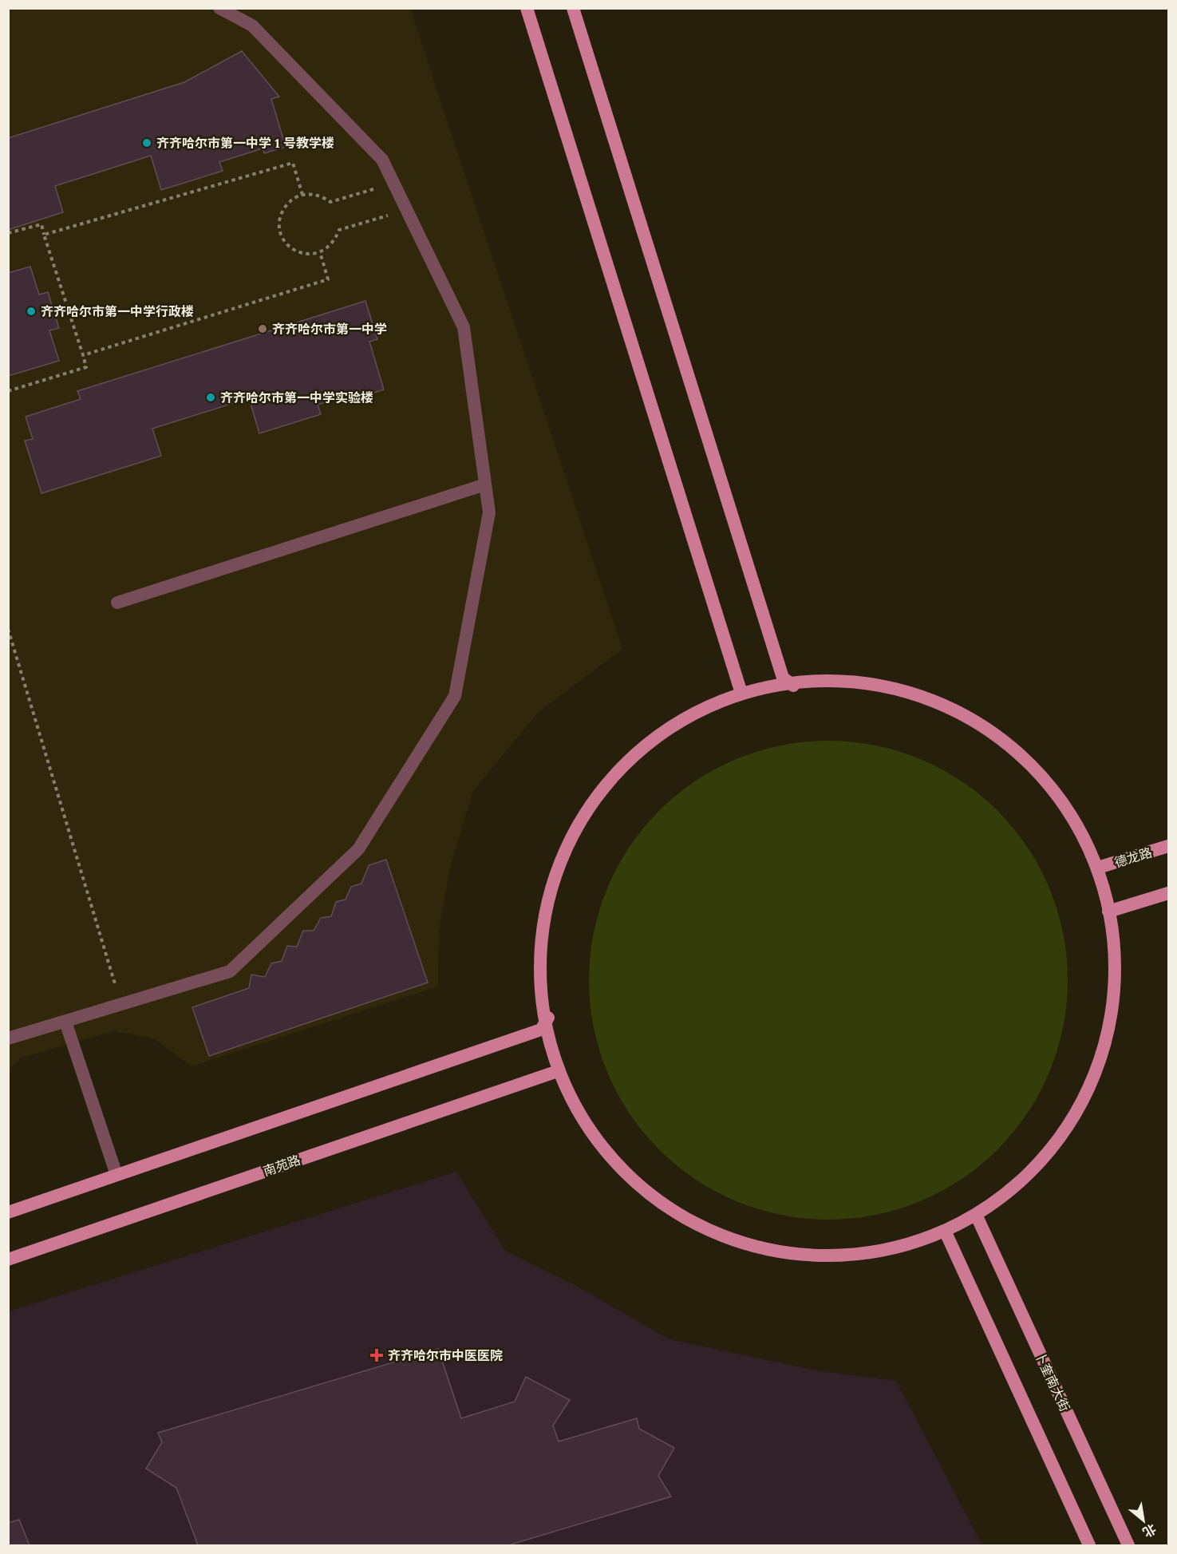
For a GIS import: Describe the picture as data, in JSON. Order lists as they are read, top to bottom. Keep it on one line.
{"streets":{"main road":["德龙路","南苑路","卜奎南大街"]},"places":{"other":["齐齐哈尔市第一中学 1 号教学楼","齐齐哈尔市第一中学行政楼","齐齐哈尔市第一中学","齐齐哈尔市第一中学实验楼"],"health":["齐齐哈尔市中医医院"]},"north":"bottom right"}
